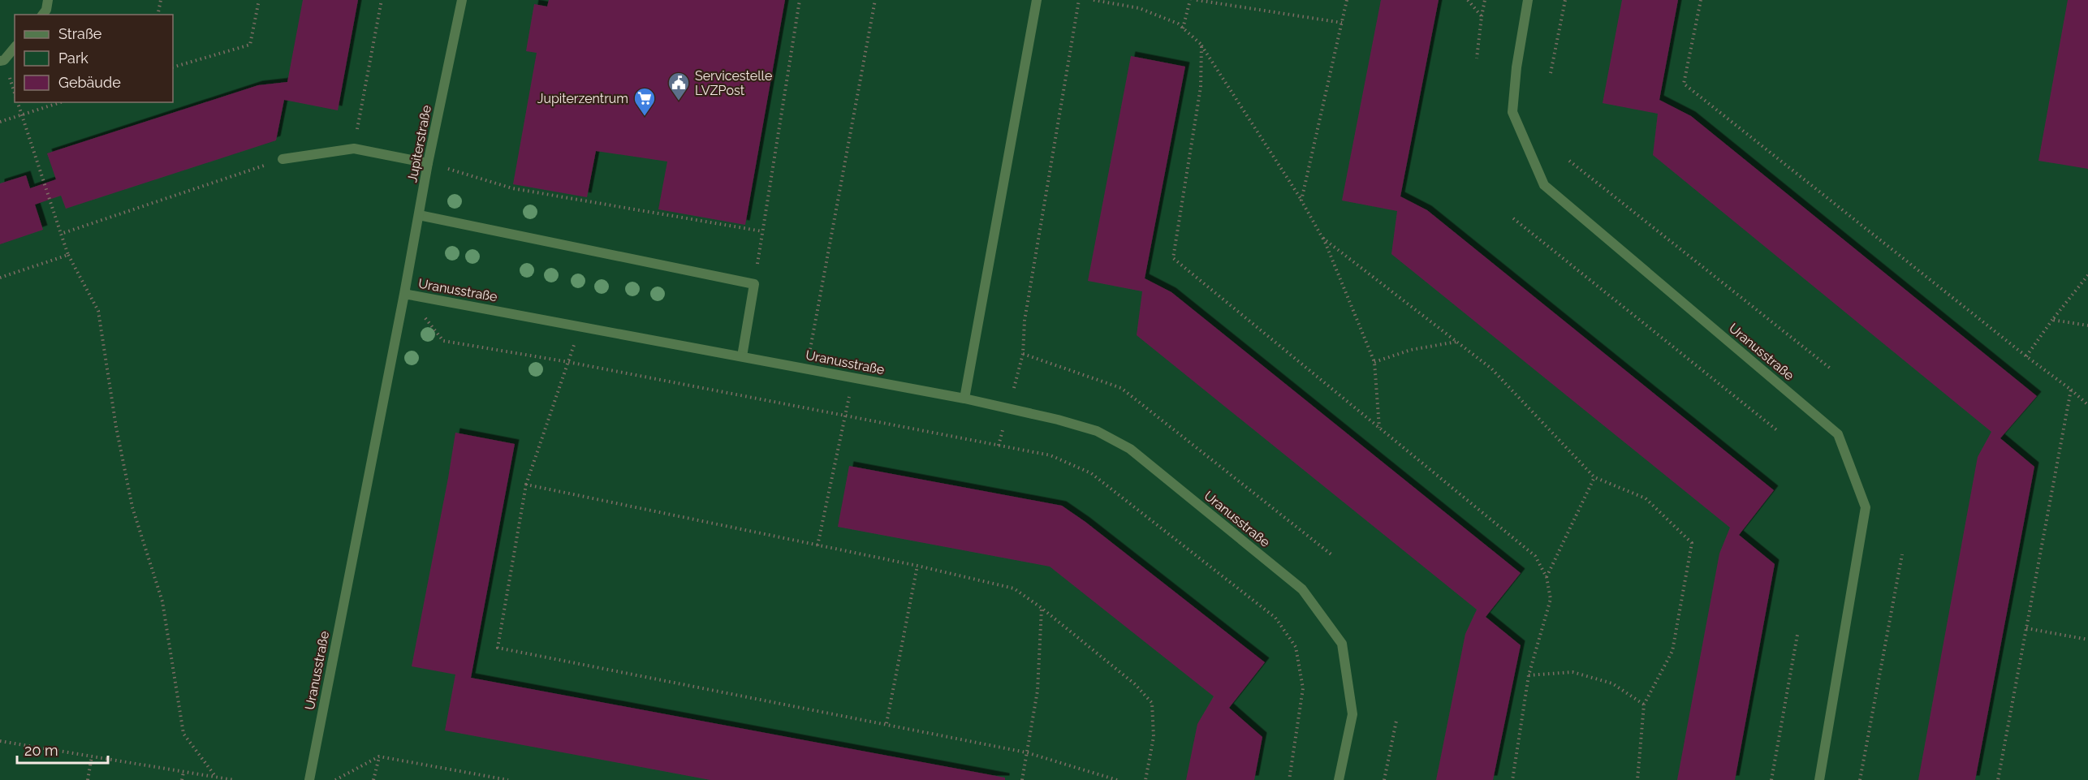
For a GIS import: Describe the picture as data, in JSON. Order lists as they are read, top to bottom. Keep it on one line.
{"streets":{"street":["Jupiterstraße","Uranusstraße"]},"crossings":[["Jupiterstraße","Uranusstraße"]],"places":{"public building":["Servicestelle LVZPost"],"supermarket":["Jupiterzentrum"]},"legend":["Straße","Park","Gebäude"],"scale_bar":"20 m"}
